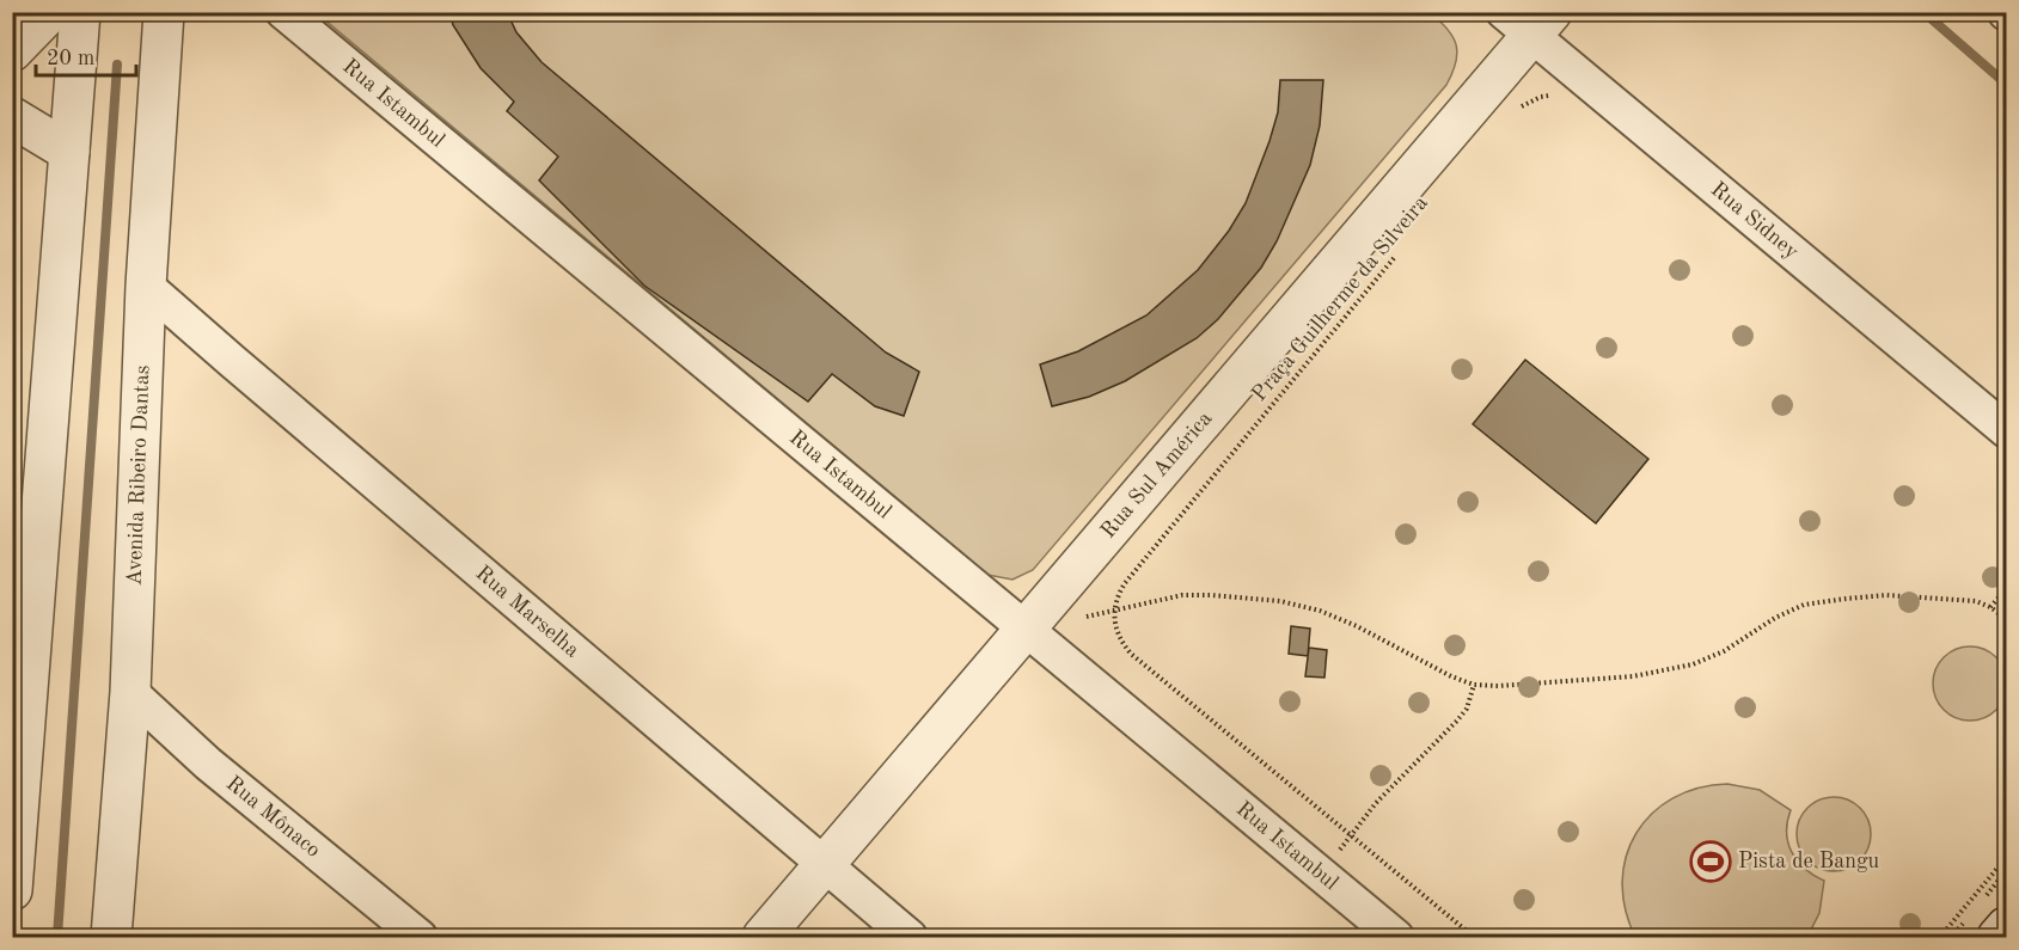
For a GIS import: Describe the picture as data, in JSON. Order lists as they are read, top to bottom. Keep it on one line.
{"streets":{"street":["Rua Istambul","Rua Sidney","Avenida Ribeiro Dantas","Rua Sul América","Rua Marselha","Rua Mônaco"],"path":["Praça Guilherme da Silveira"]},"crossings":[["Rua Istambul","Rua Sul América"],["Rua Sidney","Rua Sul América"],["Avenida Ribeiro Dantas","Rua Marselha"],["Avenida Ribeiro Dantas","Rua Mônaco"],["Rua Sul América","Rua Marselha"]],"places":{"sports":["Pista de Bangu"]},"scale_bar":"20 m"}
